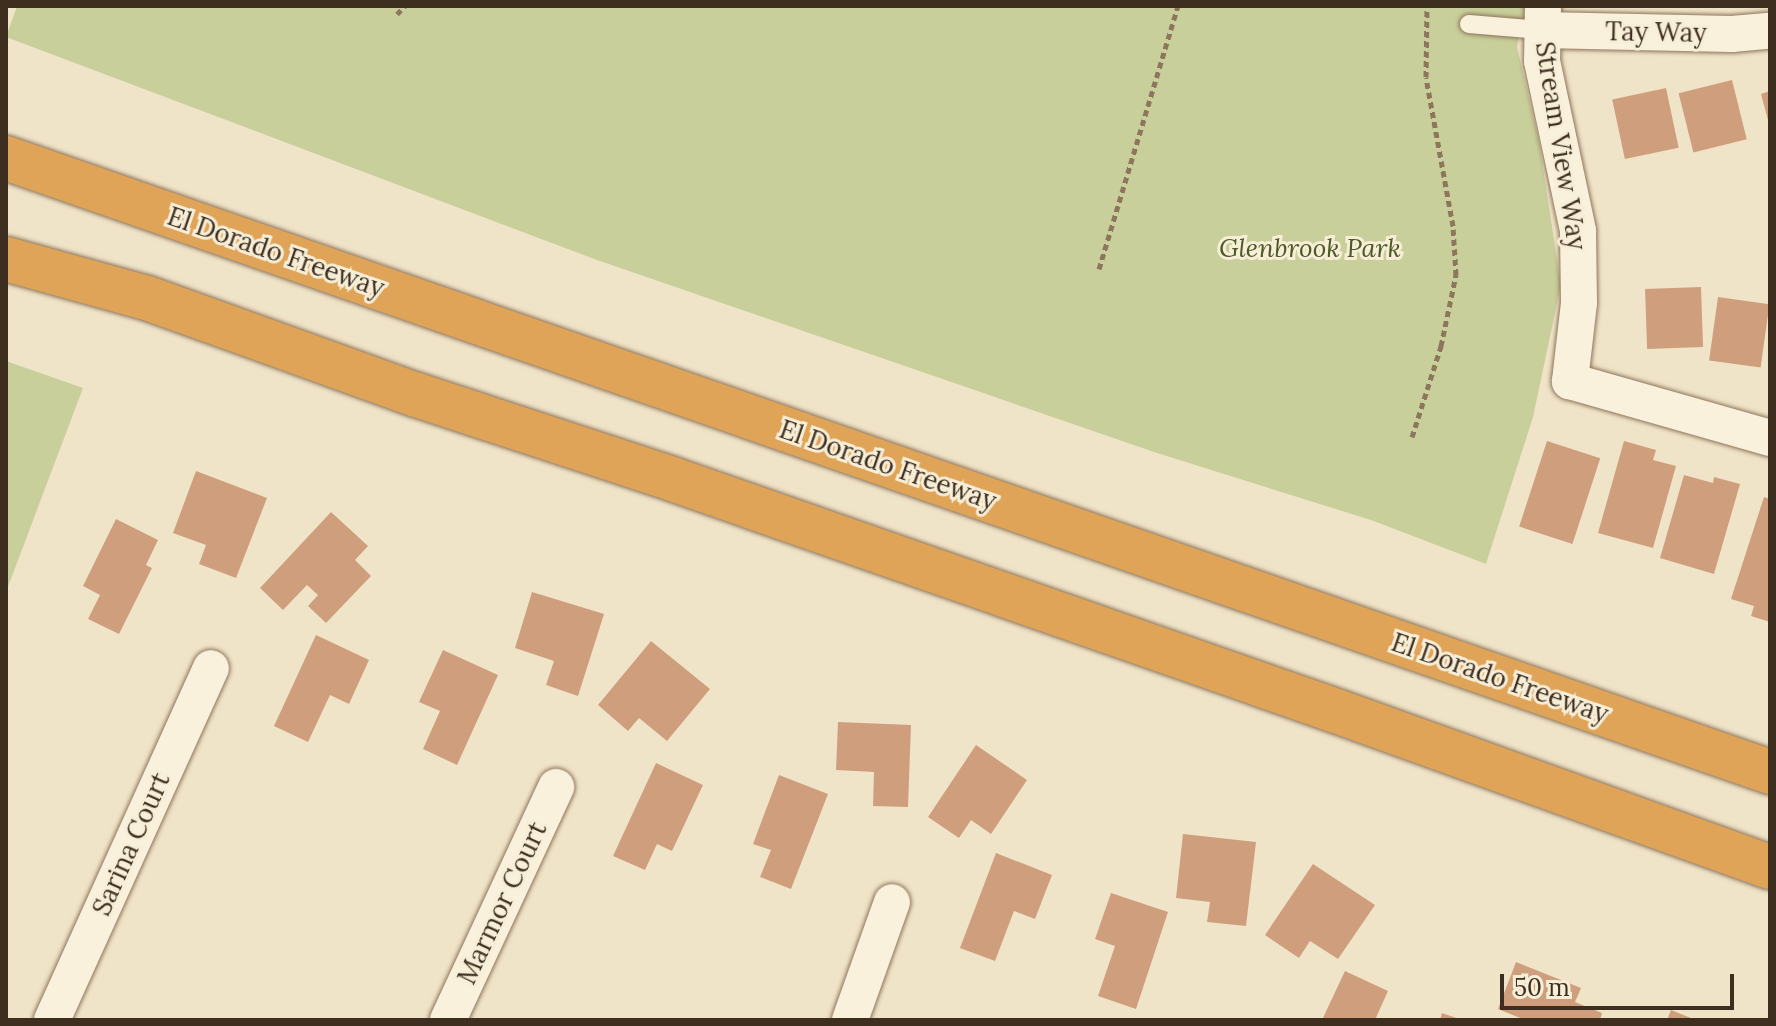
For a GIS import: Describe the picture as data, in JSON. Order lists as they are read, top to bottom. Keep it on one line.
{"streets":{"highway":["El Dorado Freeway"],"street":["Tay Way","Stream View Way","Sarina Court","Marmor Court"]},"crossings":[["Tay Way","Stream View Way"]],"parks":["Glenbrook Park"],"scale_bar":"50 m"}
